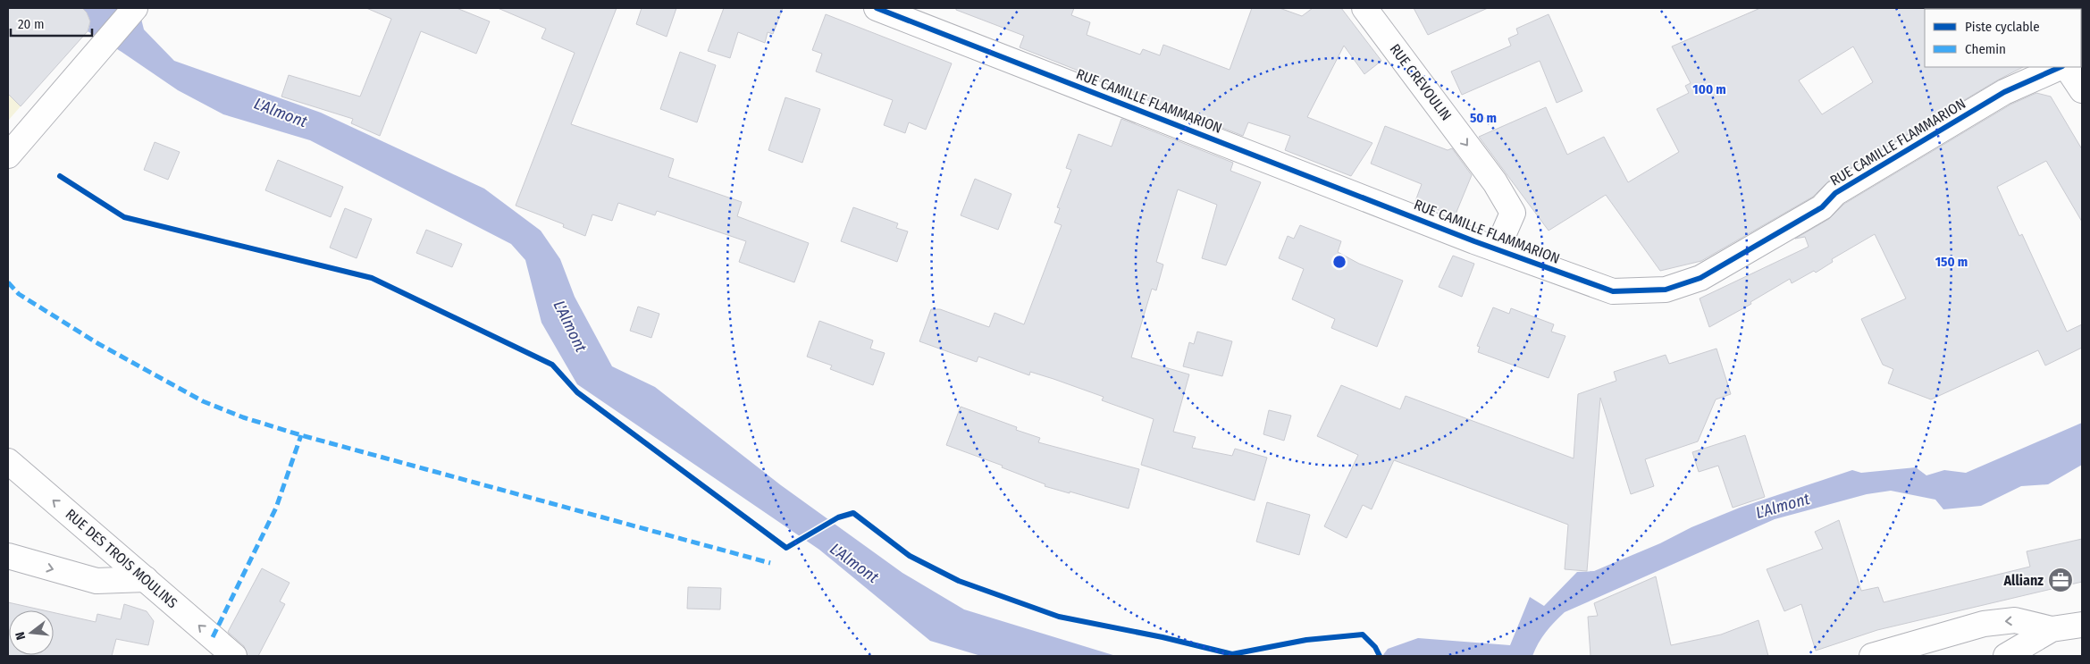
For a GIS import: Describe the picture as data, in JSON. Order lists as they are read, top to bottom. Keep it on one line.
{"streets":{"street":["RUE CREVOULIN","RUE CAMILLE FLAMMARION","RUE DES TROIS MOULINS"]},"crossings":[["RUE CREVOULIN","RUE CAMILLE FLAMMARION"]],"one_way":["RUE CREVOULIN","RUE DES TROIS MOULINS"],"water":["L'Almont"],"places":{"office":["Allianz"]},"legend":["Piste cyclable","Chemin"],"scale_bar":"20 m","north":"left","rings":["100 m","50 m","150 m"]}
